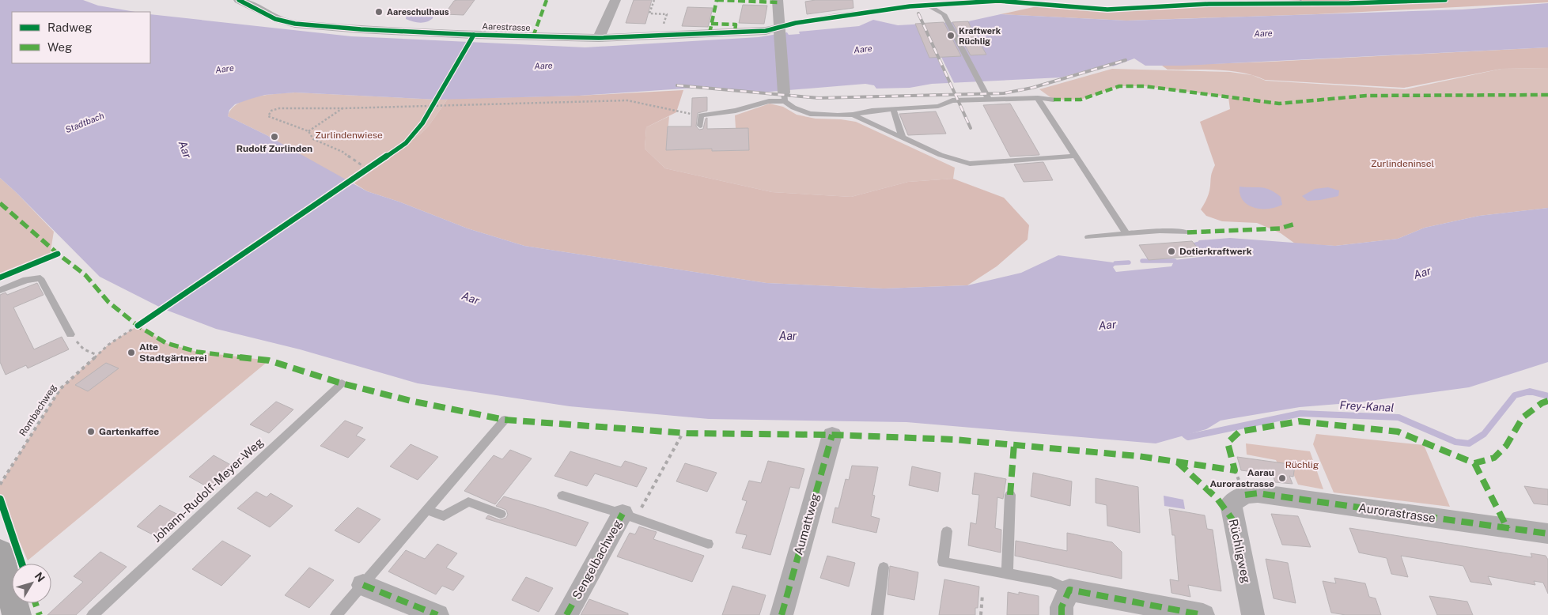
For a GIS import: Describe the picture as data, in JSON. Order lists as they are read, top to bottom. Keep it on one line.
{"streets":{"street":["Aarestrasse","Aurorastrasse","Aumattweg","Rüchligweg","Sengelbachweg"],"lane":["Johann-Rudolf-Meyer-Weg"],"path":["Rombachweg"]},"crossings":[["Aurorastrasse","Rüchligweg"]],"water":["Aare","Stadtbach","Aar","Frey-Kanal"],"parks":["Zurlindenwiese","Zurlindeninsel","Rüchlig"],"places":["Aareschulhaus","Kraftwerk Rüchlig","Rudolf Zurlinden","Dotierkraftwerk","Alte Stadtgärtnerei","Gartenkaffee","Aarau Aurorastrasse"],"legend":["Radweg","Weg"],"north":"top right"}
